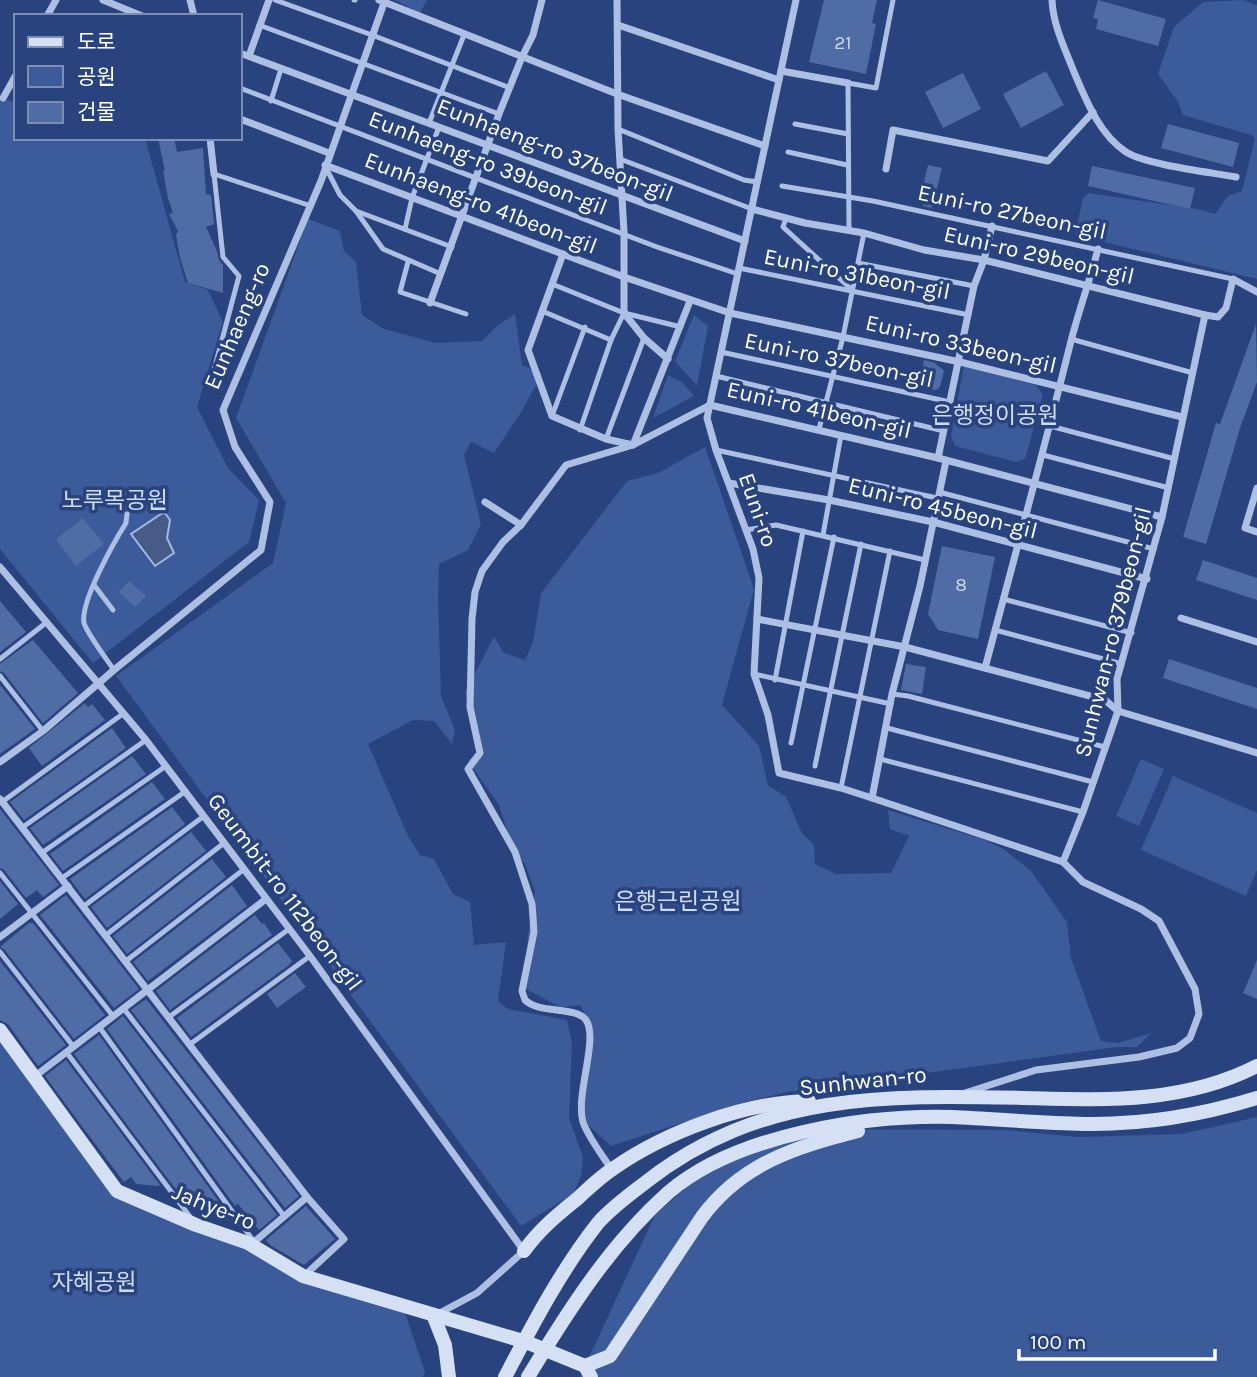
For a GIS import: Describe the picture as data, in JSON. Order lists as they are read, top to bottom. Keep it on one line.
{"streets":{"main road":["Sunhwan-ro","Jahye-ro"],"street":["Eunhaeng-ro 37beon-gil","Eunhaeng-ro 41beon-gil","Euni-ro 29beon-gil","Eunhaeng-ro","Euni-ro 33beon-gil","Euni-ro 41beon-gil","Euni-ro 45beon-gil","Euni-ro","Sunhwan-ro 379beon-gil","Geumbit-ro 112beon-gil"],"lane":["Eunhaeng-ro 39beon-gil","Euni-ro 27beon-gil","Euni-ro 31beon-gil","Euni-ro 37beon-gil"]},"crossings":[["Eunhaeng-ro 37beon-gil","Eunhaeng-ro"],["Eunhaeng-ro 37beon-gil","Euni-ro"],["Eunhaeng-ro 39beon-gil","Eunhaeng-ro"],["Eunhaeng-ro 41beon-gil","Eunhaeng-ro"],["Euni-ro 29beon-gil","Euni-ro"],["Euni-ro 29beon-gil","Sunhwan-ro 379beon-gil"],["Euni-ro 31beon-gil","Euni-ro"],["Eunhaeng-ro","Geumbit-ro 112beon-gil"],["Euni-ro 33beon-gil","Euni-ro"],["Euni-ro 33beon-gil","Sunhwan-ro 379beon-gil"],["Euni-ro 37beon-gil","Euni-ro"],["Euni-ro 41beon-gil","Euni-ro"],["Euni-ro 41beon-gil","Sunhwan-ro 379beon-gil"],["Euni-ro 45beon-gil","Euni-ro"],["Euni-ro 45beon-gil","Sunhwan-ro 379beon-gil"]],"parks":["은행정이공원","노루목공원","은행근린공원","자혜공원"],"house_numbers":["21","8"],"legend":["도로","공원","건물"],"scale_bar":"100 m"}
